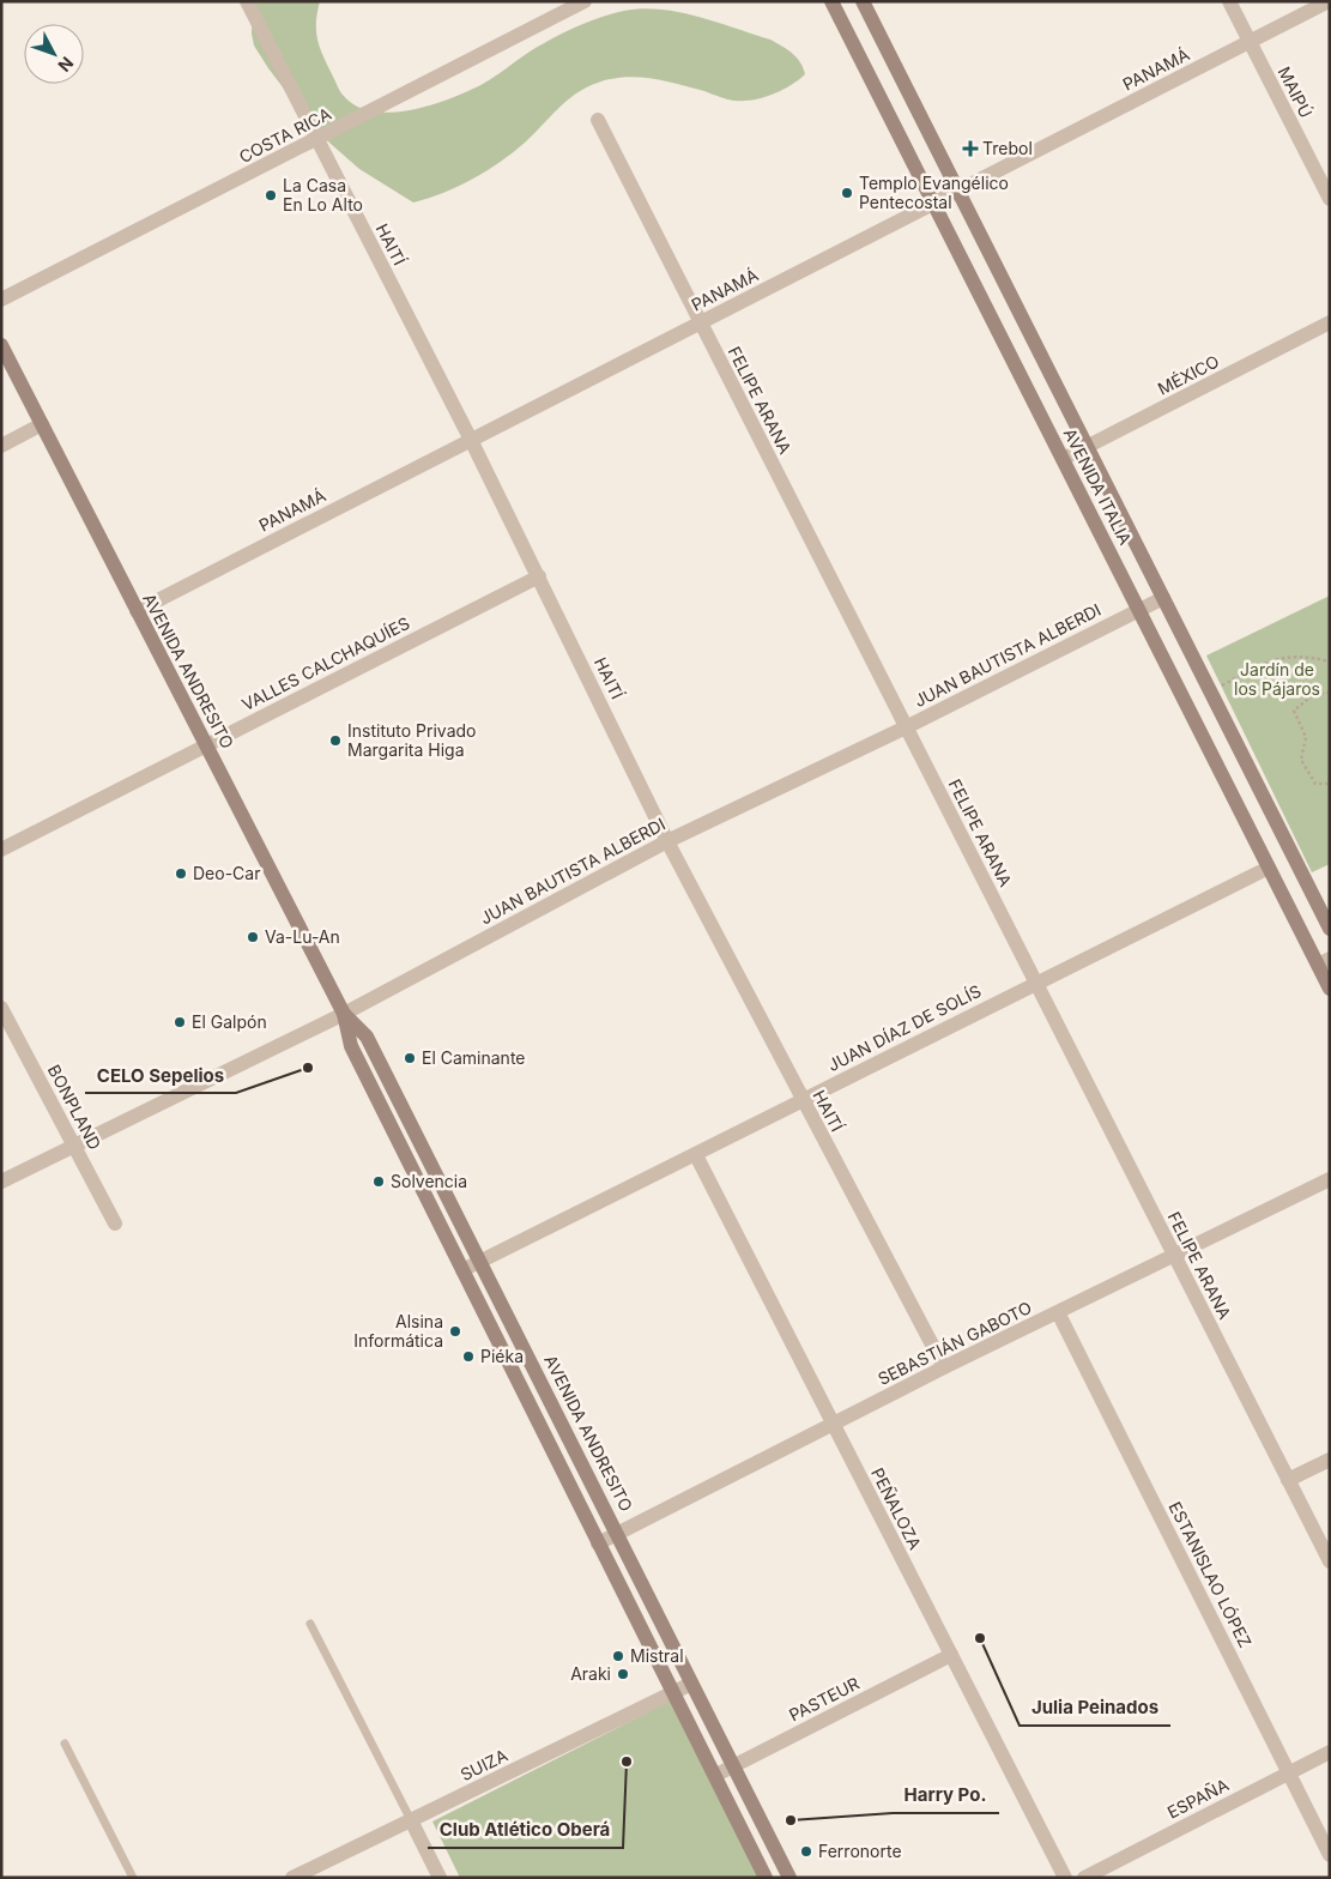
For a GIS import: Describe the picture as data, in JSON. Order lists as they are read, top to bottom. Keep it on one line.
{"streets":{"main road":["AVENIDA ITALIA","AVENIDA ANDRESITO"],"street":["PANAMÁ","MAIPÚ","COSTA RICA","HAITÍ","MÉXICO","FELIPE ARANA","JUAN BAUTISTA ALBERDI","VALLES CALCHAQUÍES","JUAN DÍAZ DE SOLÍS","BONPLAND","SEBASTIÁN GABOTO","PEÑALOZA","ESTANISLAO LÓPEZ","PASTEUR","SUIZA","ESPAÑA"]},"crossings":[["PANAMÁ","MAIPÚ"],["PANAMÁ","HAITÍ"],["PANAMÁ","FELIPE ARANA"],["PANAMÁ","AVENIDA ITALIA"],["PANAMÁ","AVENIDA ANDRESITO"],["COSTA RICA","HAITÍ"],["HAITÍ","JUAN BAUTISTA ALBERDI"],["HAITÍ","VALLES CALCHAQUÍES"],["HAITÍ","JUAN DÍAZ DE SOLÍS"],["HAITÍ","SEBASTIÁN GABOTO"],["MÉXICO","AVENIDA ITALIA"],["FELIPE ARANA","JUAN BAUTISTA ALBERDI"],["FELIPE ARANA","JUAN DÍAZ DE SOLÍS"],["FELIPE ARANA","SEBASTIÁN GABOTO"],["AVENIDA ITALIA","JUAN BAUTISTA ALBERDI"],["AVENIDA ITALIA","JUAN DÍAZ DE SOLÍS"],["JUAN BAUTISTA ALBERDI","AVENIDA ANDRESITO"],["JUAN BAUTISTA ALBERDI","BONPLAND"],["VALLES CALCHAQUÍES","AVENIDA ANDRESITO"],["AVENIDA ANDRESITO","JUAN DÍAZ DE SOLÍS"],["AVENIDA ANDRESITO","SEBASTIÁN GABOTO"],["AVENIDA ANDRESITO","PASTEUR"],["AVENIDA ANDRESITO","SUIZA"],["JUAN DÍAZ DE SOLÍS","PEÑALOZA"],["SEBASTIÁN GABOTO","PEÑALOZA"],["SEBASTIÁN GABOTO","ESTANISLAO LÓPEZ"],["PEÑALOZA","PASTEUR"],["ESTANISLAO LÓPEZ","ESPAÑA"]],"parks":["Jardín de los Pájaros"],"places":{"health":["Trebol"],"other":["Templo Evangélico Pentecostal","La Casa En Lo Alto","Instituto Privado Margarita Higa","Deo-Car","Va-Lu-An","El Galpón","El Caminante","CELO Sepelios","Solvencia","Alsina Informática","Piéka","Julia Peinados","Mistral","Araki","Club Atlético Oberá","Harry Po.","Ferronorte"]},"north":"bottom right"}
